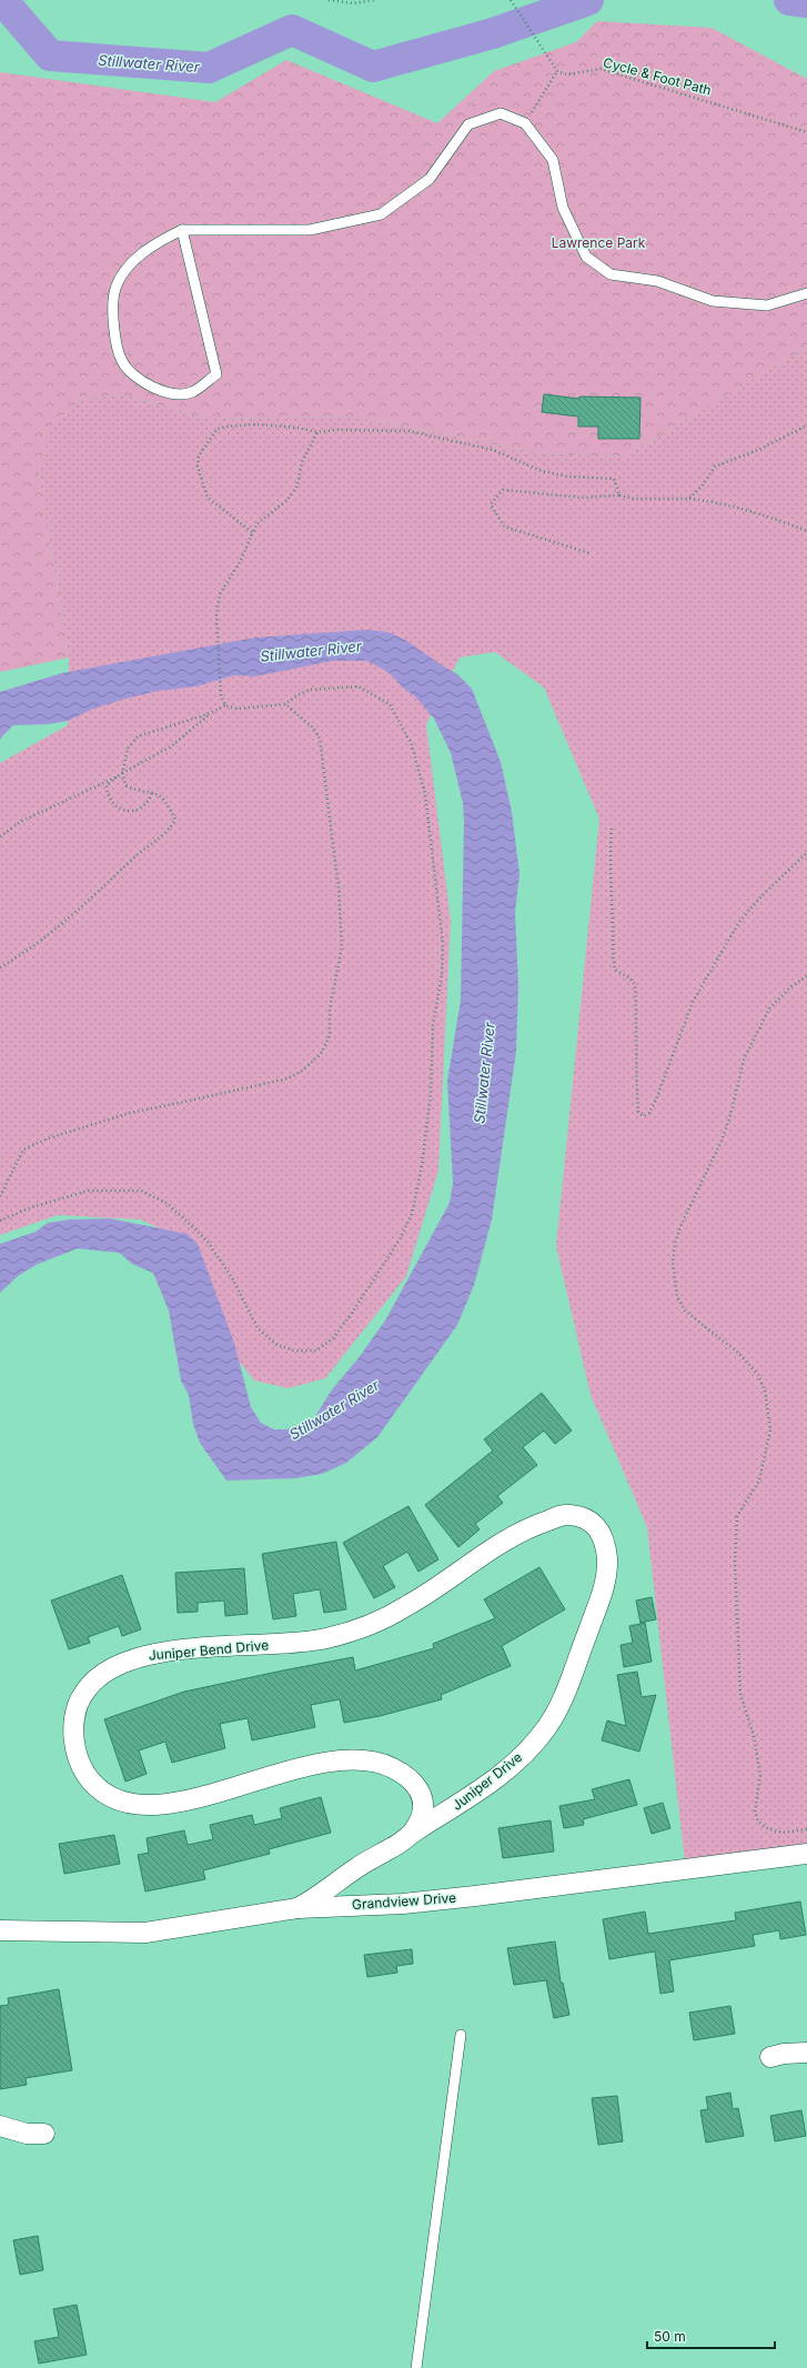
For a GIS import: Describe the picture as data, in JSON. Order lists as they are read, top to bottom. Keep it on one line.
{"streets":{"street":["Juniper Bend Drive","Juniper Drive","Grandview Drive"],"path":["Cycle & Foot Path"]},"crossings":[["Juniper Bend Drive","Juniper Drive"],["Juniper Drive","Grandview Drive"]],"water":["Stillwater River"],"parks":["Lawrence Park"],"scale_bar":"50 m"}
